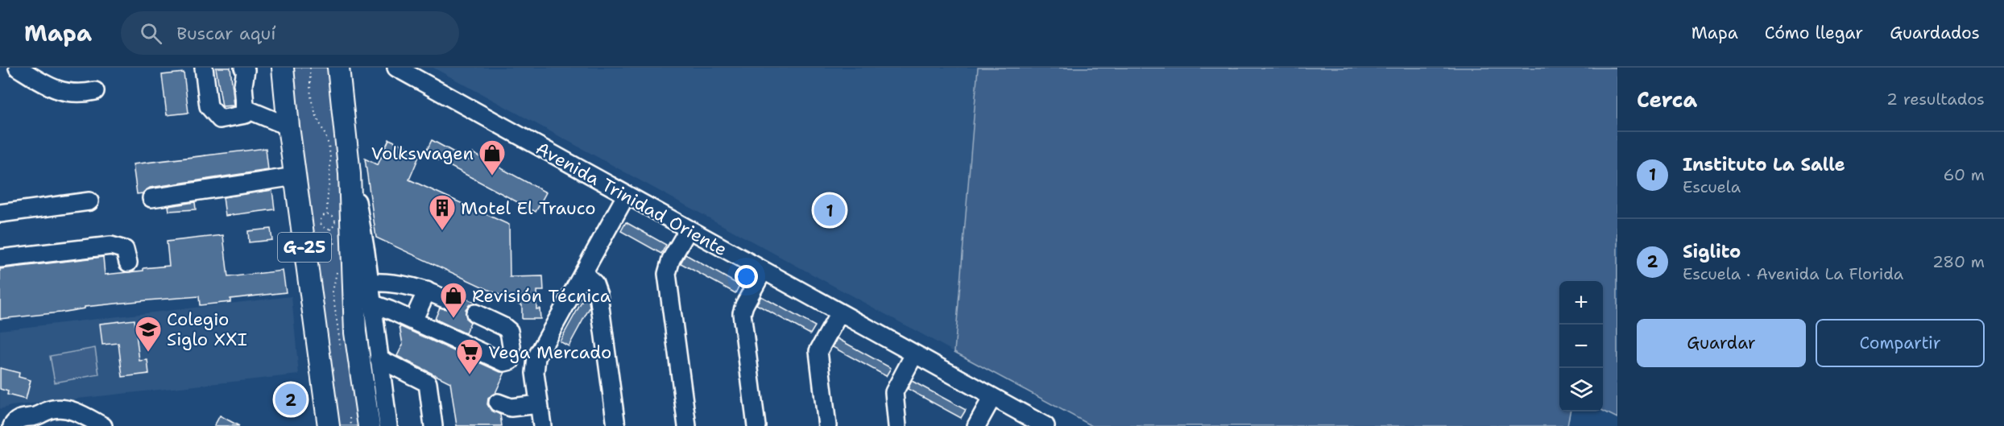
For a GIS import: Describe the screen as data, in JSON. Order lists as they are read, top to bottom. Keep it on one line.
{"streets":{"main road":["G-25"],"street":["Avenida Trinidad Oriente"]},"places":{"shop":["Volkswagen","Revisión Técnica"],"building":["Motel El Trauco"],"school or university":["Colegio Siglo XXI"],"supermarket":["Vega Mercado"]},"page":{"header":"Mapa","search":"Buscar aquí","nav":["Mapa","Cómo llegar","Guardados"],"heading":["Cerca","2 resultados"],"list":[{"mark":"1","name":"Instituto La Salle","note":"Escuela","value":"60 m"},{"mark":"2","name":"Siglito","note":"Escuela · Avenida La Florida","value":"280 m"}],"pins":["1","2"],"map_buttons":["+","−"],"buttons":["Guardar","Compartir"]}}
